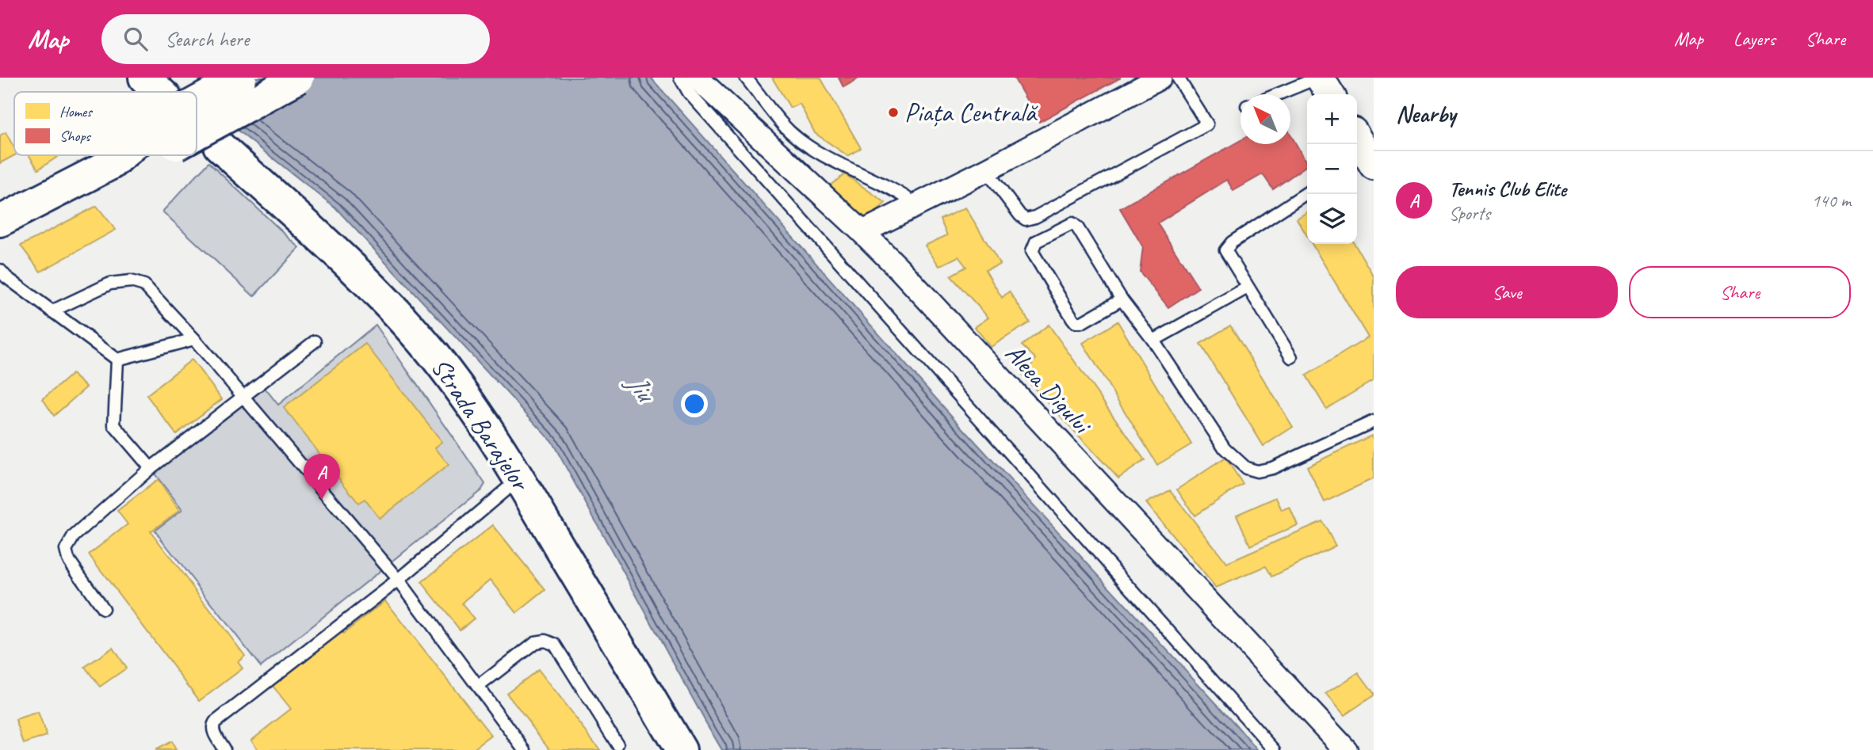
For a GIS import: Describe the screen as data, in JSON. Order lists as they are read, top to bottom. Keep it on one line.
{"streets":{"main road":["Strada Barajelor"],"street":["Aleea Digului"]},"water":["Jiu"],"places":["Piața Centrală"],"legend":["Homes","Shops"],"north":"top left","page":{"header":"Map","search":"Search here","nav":["Map","Layers","Share"],"heading":"Nearby","map_buttons":["+","−"],"list":[{"mark":"A","name":"Tennis Club Elite","note":"Sports","value":"140 m"}],"buttons":["Save","Share"],"pins":"A"}}
